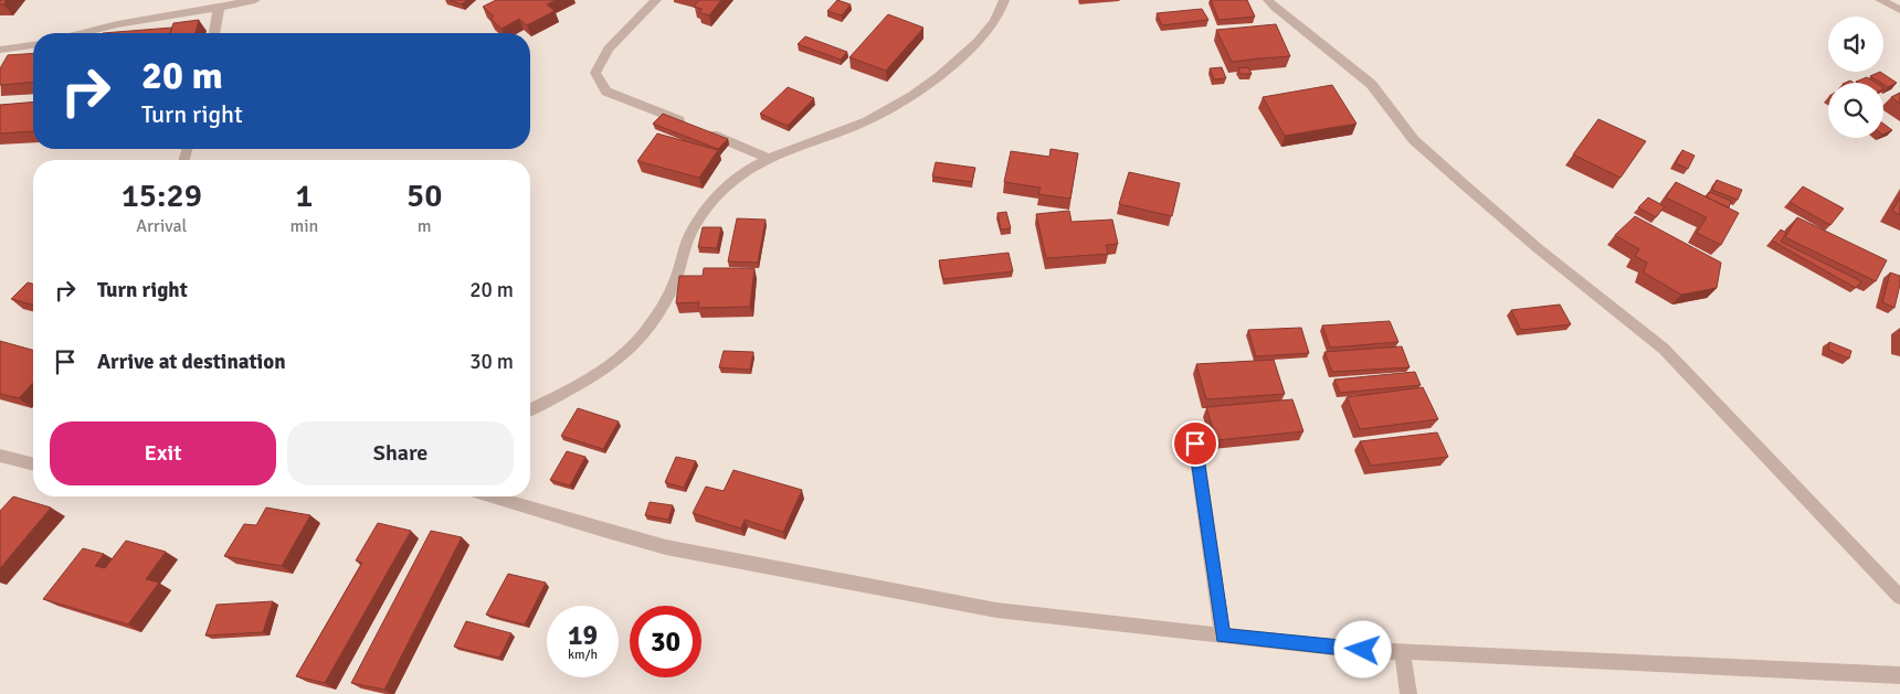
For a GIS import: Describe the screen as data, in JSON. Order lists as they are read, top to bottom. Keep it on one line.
{"page":{"turn":["20 m","Turn right"],"eta":["15:29","Arrival","1","min","50","m"],"list":[{"name":"Turn right","value":"20 m"},{"name":"Arrive at destination","value":"30 m"}],"buttons":["Exit","Share"],"speed":"19 km/h","limit":"30"}}
